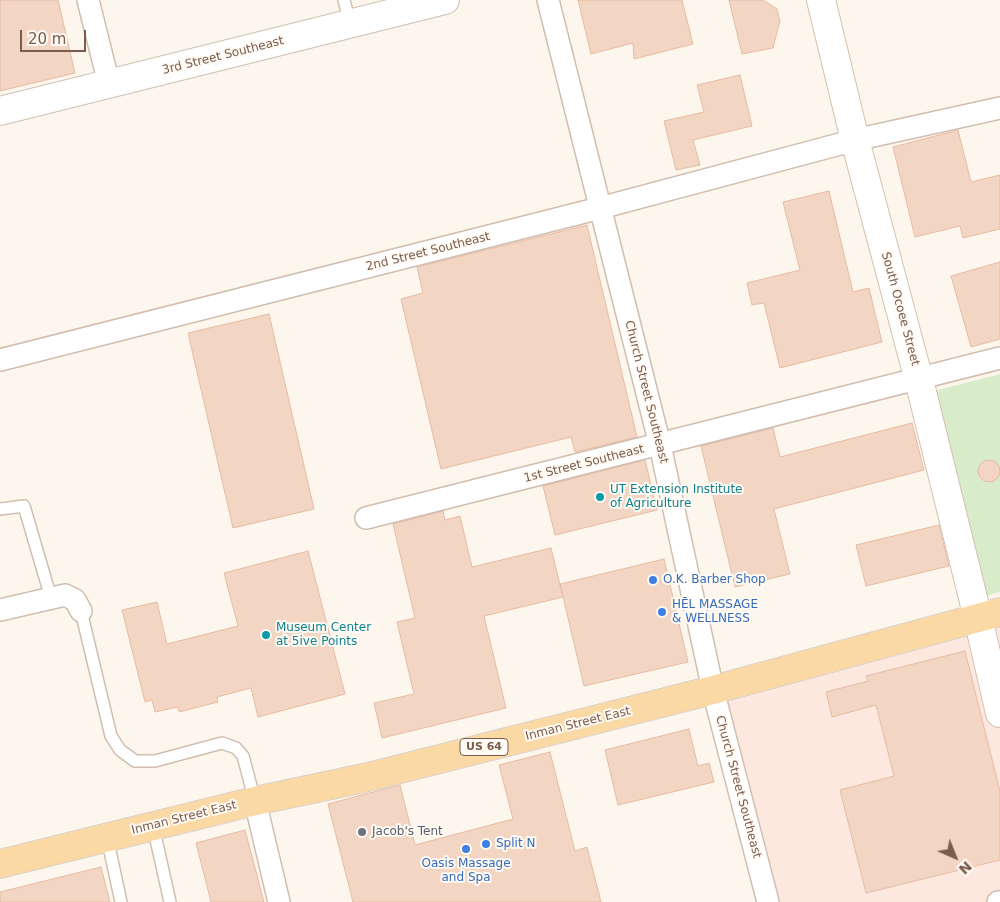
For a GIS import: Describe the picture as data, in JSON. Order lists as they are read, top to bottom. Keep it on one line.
{"streets":{"main road":["3rd Street Southeast","South Ocoee Street","Inman Street East","US 64"],"street":["2nd Street Southeast","Church Street Southeast","1st Street Southeast"]},"crossings":[["2nd Street Southeast","South Ocoee Street"],["2nd Street Southeast","Church Street Southeast"],["South Ocoee Street","1st Street Southeast"],["South Ocoee Street","Inman Street East"],["Church Street Southeast","1st Street Southeast"],["Church Street Southeast","Inman Street East"]],"places":["UT Extension Institute of Agriculture","O.K. Barber Shop","HĒL MASSAGE & WELLNESS","Museum Center at 5ive Points","Jacob's Tent","Split N","Oasis Massage and Spa"],"scale_bar":"20 m","north":"bottom right"}
